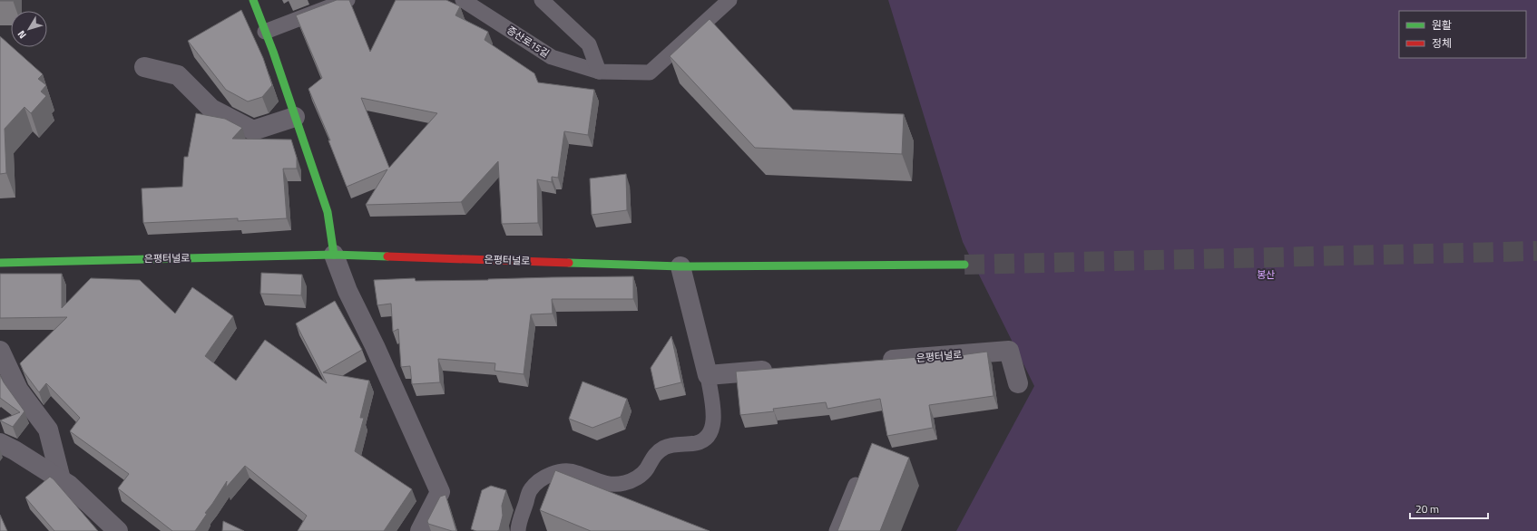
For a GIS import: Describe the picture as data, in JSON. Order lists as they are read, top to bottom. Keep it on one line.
{"streets":{"main road":["은평터널로"],"lane":["증산로15길"]},"parks":["봉산"],"legend":["원활","정체"],"scale_bar":"20 m","north":"bottom left"}
